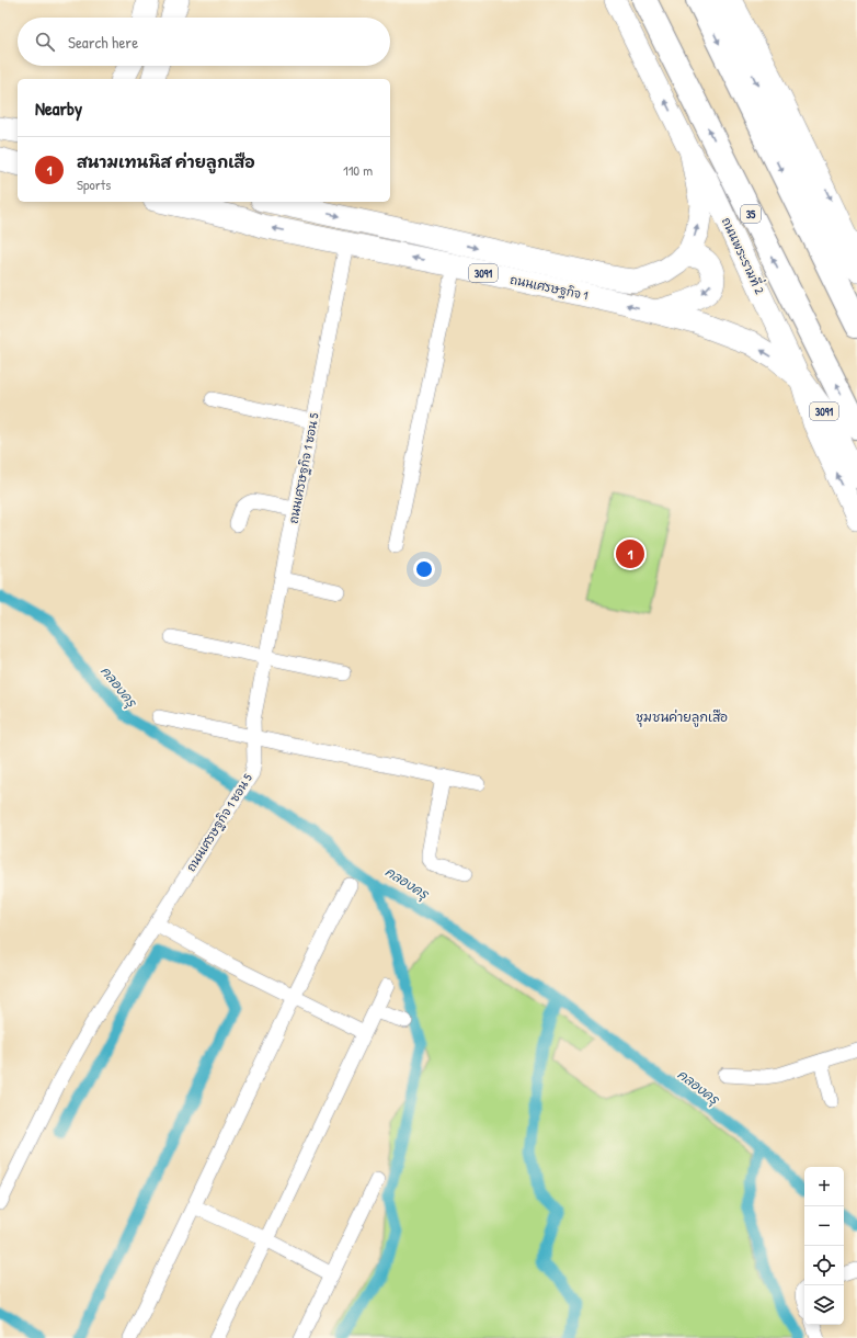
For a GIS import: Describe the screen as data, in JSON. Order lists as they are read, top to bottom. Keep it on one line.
{"streets":{"highway":["35","ถนนพระรามที่ 2"],"main road":["3091","ถนนเศรษฐกิจ 1"],"street":["ถนนเศรษฐกิจ 1 ซอน 5"]},"crossings":[["ถนนพระรามที่ 2","ถนนเศรษฐกิจ 1"],["ถนนเศรษฐกิจ 1","ถนนเศรษฐกิจ 1 ซอน 5"]],"districts":["ชุมชนค่ายลูกเสือ"],"water":["คลองครุ"],"page":{"search":"Search here","heading":"Nearby","list":[{"mark":"1","name":"สนามเทนนิส ค่ายลูกเสือ","note":"Sports","value":"110 m"}],"pins":"1","map_buttons":["+","−"]}}
